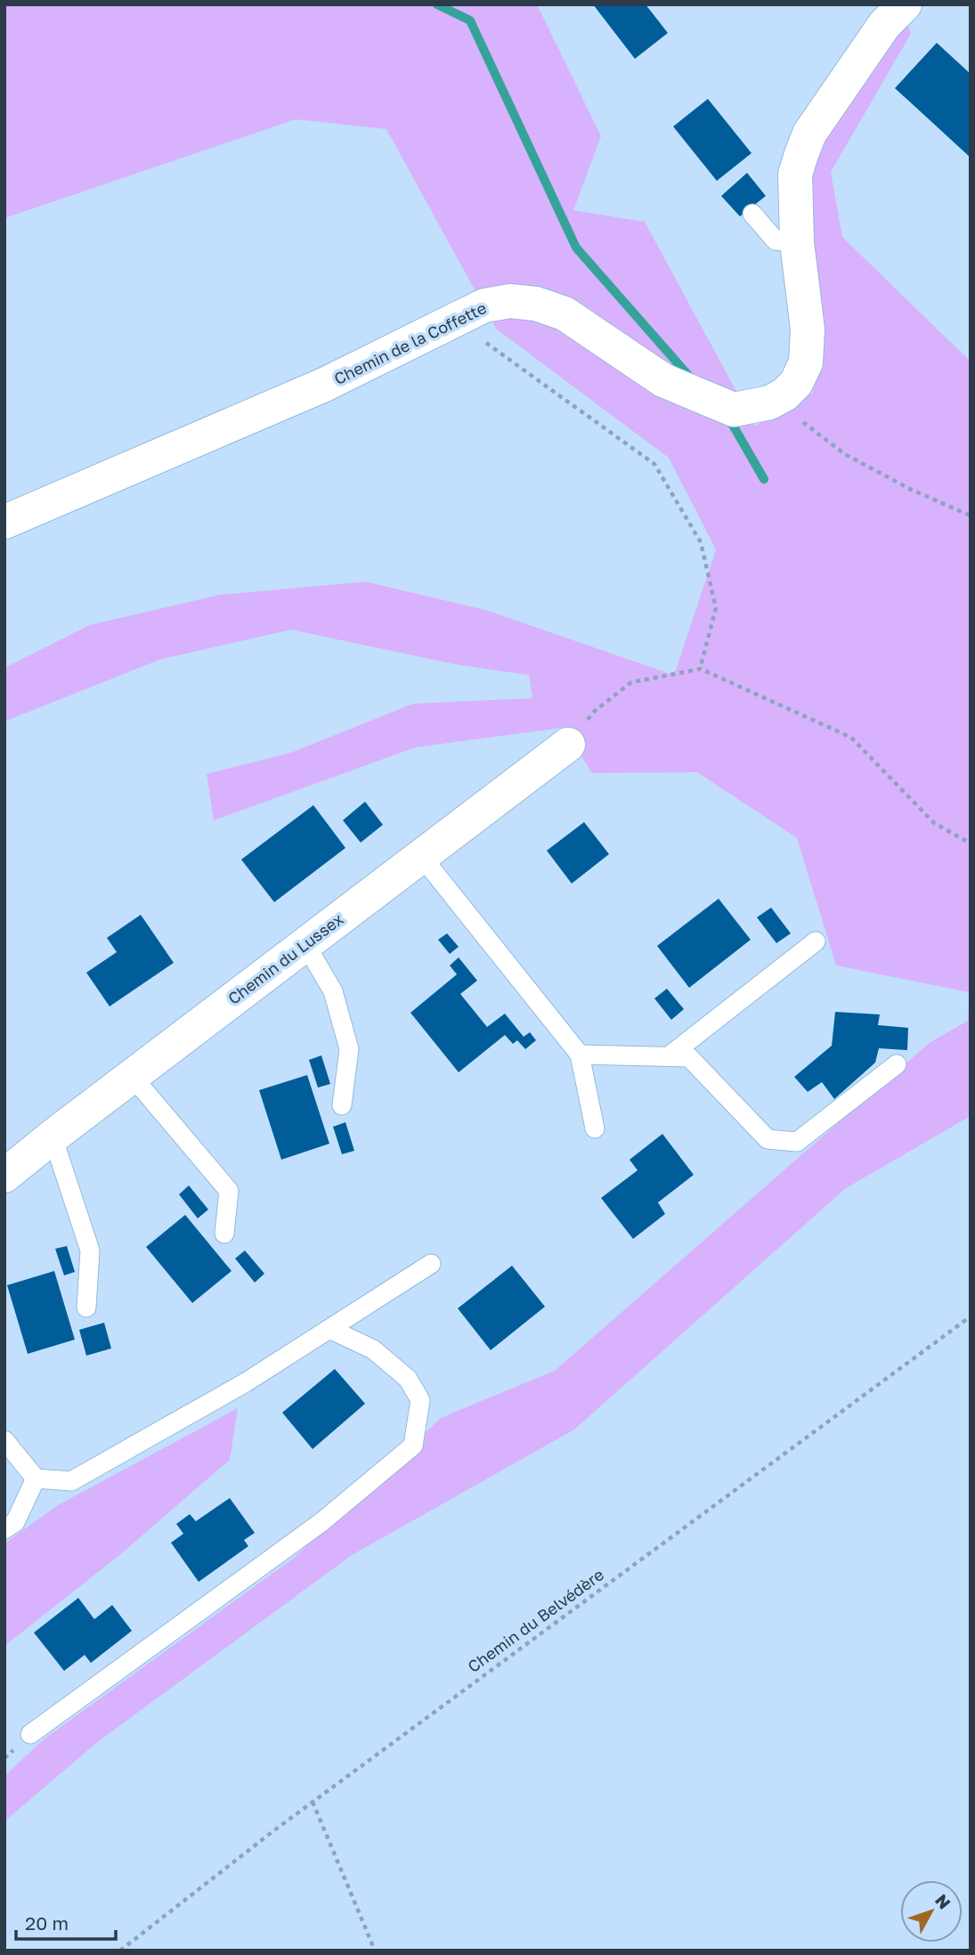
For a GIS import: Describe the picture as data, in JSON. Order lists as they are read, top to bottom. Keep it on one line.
{"streets":{"street":["Chemin de la Coffette","Chemin du Lussex"],"path":["Chemin du Belvédère"]},"scale_bar":"20 m","north":"top right"}
